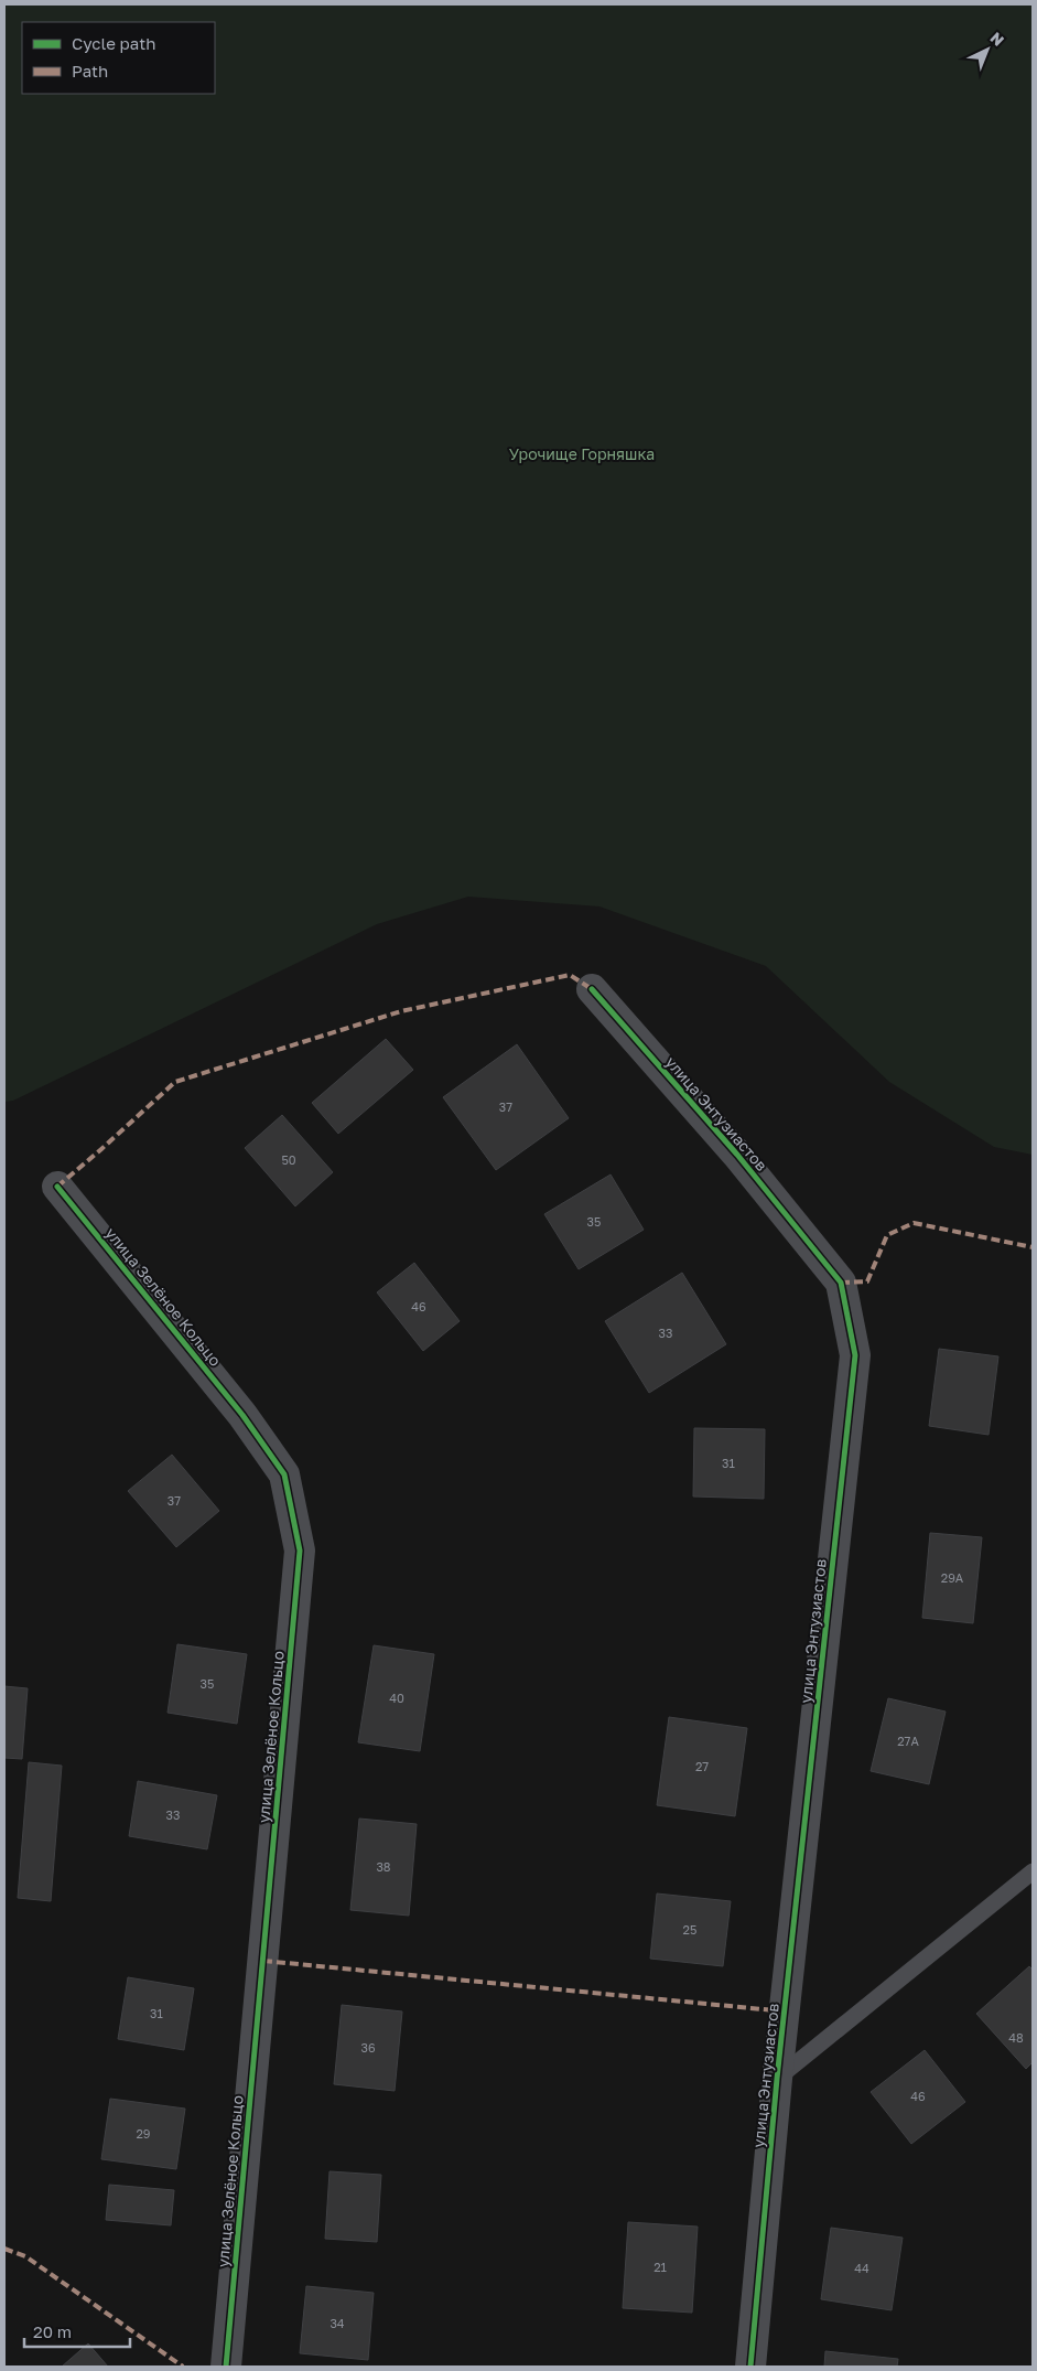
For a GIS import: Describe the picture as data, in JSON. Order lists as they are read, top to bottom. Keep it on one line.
{"streets":{"street":["улица Энтузиастов","улица Зелёное Кольцо"]},"parks":["Урочище Горняшка"],"house_numbers":["37","50","35","46","33","31","37","29А","35","40","27А","27","33","38","25","31","48","36","46","29","21","44","34"],"legend":["Cycle path","Path"],"scale_bar":"20 m","north":"top right"}
